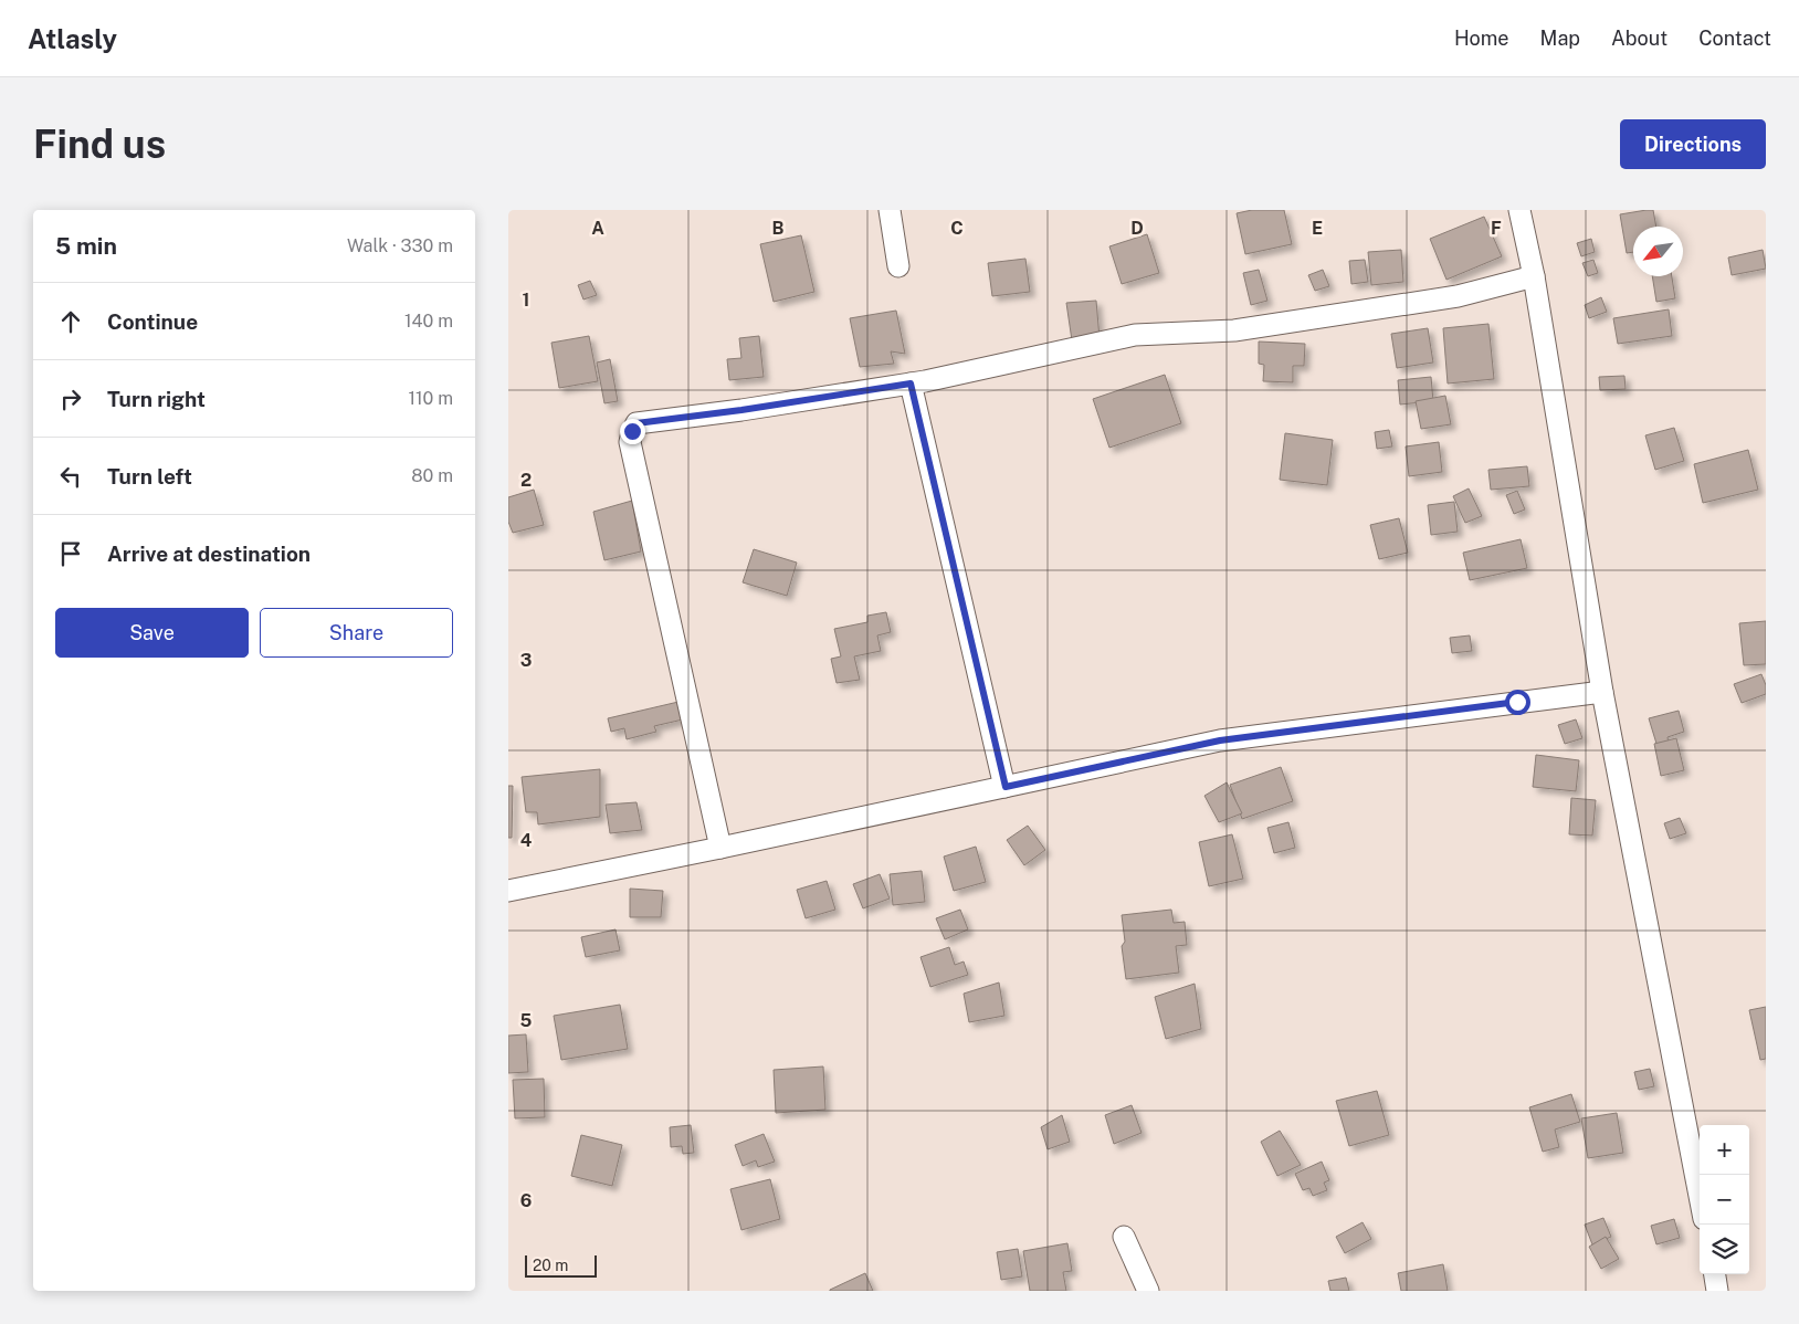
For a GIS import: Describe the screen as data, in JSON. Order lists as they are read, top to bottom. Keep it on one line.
{"scale_bar":"20 m","north":"bottom left","page":{"header":"Atlasly","nav":["Home","Map","About","Contact"],"buttons":["Directions",["Save","Share"]],"title":"Find us","heading":["5 min","Walk · 330 m"],"list":[["Continue","140 m"],["Turn right","110 m"],["Turn left","80 m"],"Arrive at destination"],"map_buttons":["+","−"],"scale":"20 m"},"grid":{"columns":["A","B","C","D","E","F"],"rows":["1","2","3","4","5","6"]}}
